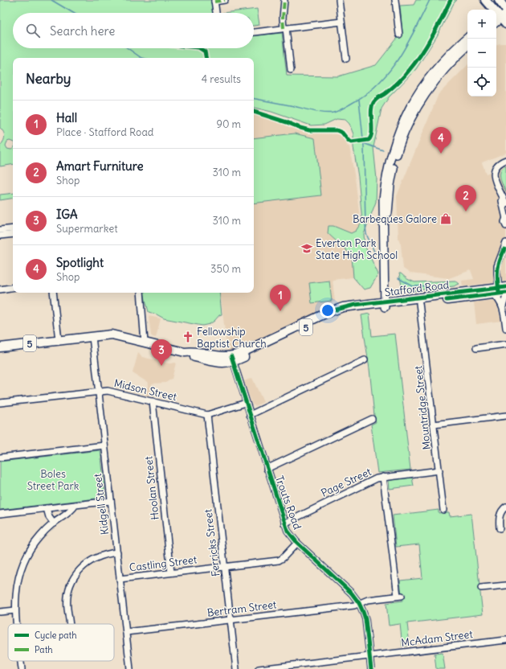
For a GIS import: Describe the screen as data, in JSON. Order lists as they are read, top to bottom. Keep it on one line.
{"streets":{"highway":["Stafford Road","5"],"street":["Midson Street","Mountridge Street","Page Street","Hoolan Street","Trouts Road","Kidgell Street","Ferricks Street","Castling Street","Bertram Street","McAdam Street"]},"crossings":[["Stafford Road","Mountridge Street"],["Stafford Road","Trouts Road"],["Stafford Road","Kidgell Street"],["Midson Street","Hoolan Street"],["Midson Street","Kidgell Street"],["Midson Street","Ferricks Street"],["Mountridge Street","Page Street"],["Page Street","Trouts Road"],["Page Street","Bertram Street"],["Hoolan Street","Castling Street"],["Trouts Road","Castling Street"],["Trouts Road","Bertram Street"],["Trouts Road","McAdam Street"],["Kidgell Street","Castling Street"],["Kidgell Street","Bertram Street"],["Ferricks Street","Castling Street"],["Ferricks Street","Bertram Street"]],"parks":["Boles Street Park"],"places":{"shop":["Barbeques Galore"],"school or university":["Everton Park State High School"],"church":["Fellowship Baptist Church"]},"legend":["Cycle path","Path"],"page":{"map_buttons":["+","−"],"search":"Search here","heading":["Nearby","4 results"],"list":[{"mark":"1","name":"Hall","note":"Place · Stafford Road","value":"90 m"},{"mark":"2","name":"Amart Furniture","note":"Shop","value":"310 m"},{"mark":"3","name":"IGA","note":"Supermarket","value":"310 m"},{"mark":"4","name":"Spotlight","note":"Shop","value":"350 m"}],"pins":["4","2","1","3"]}}
